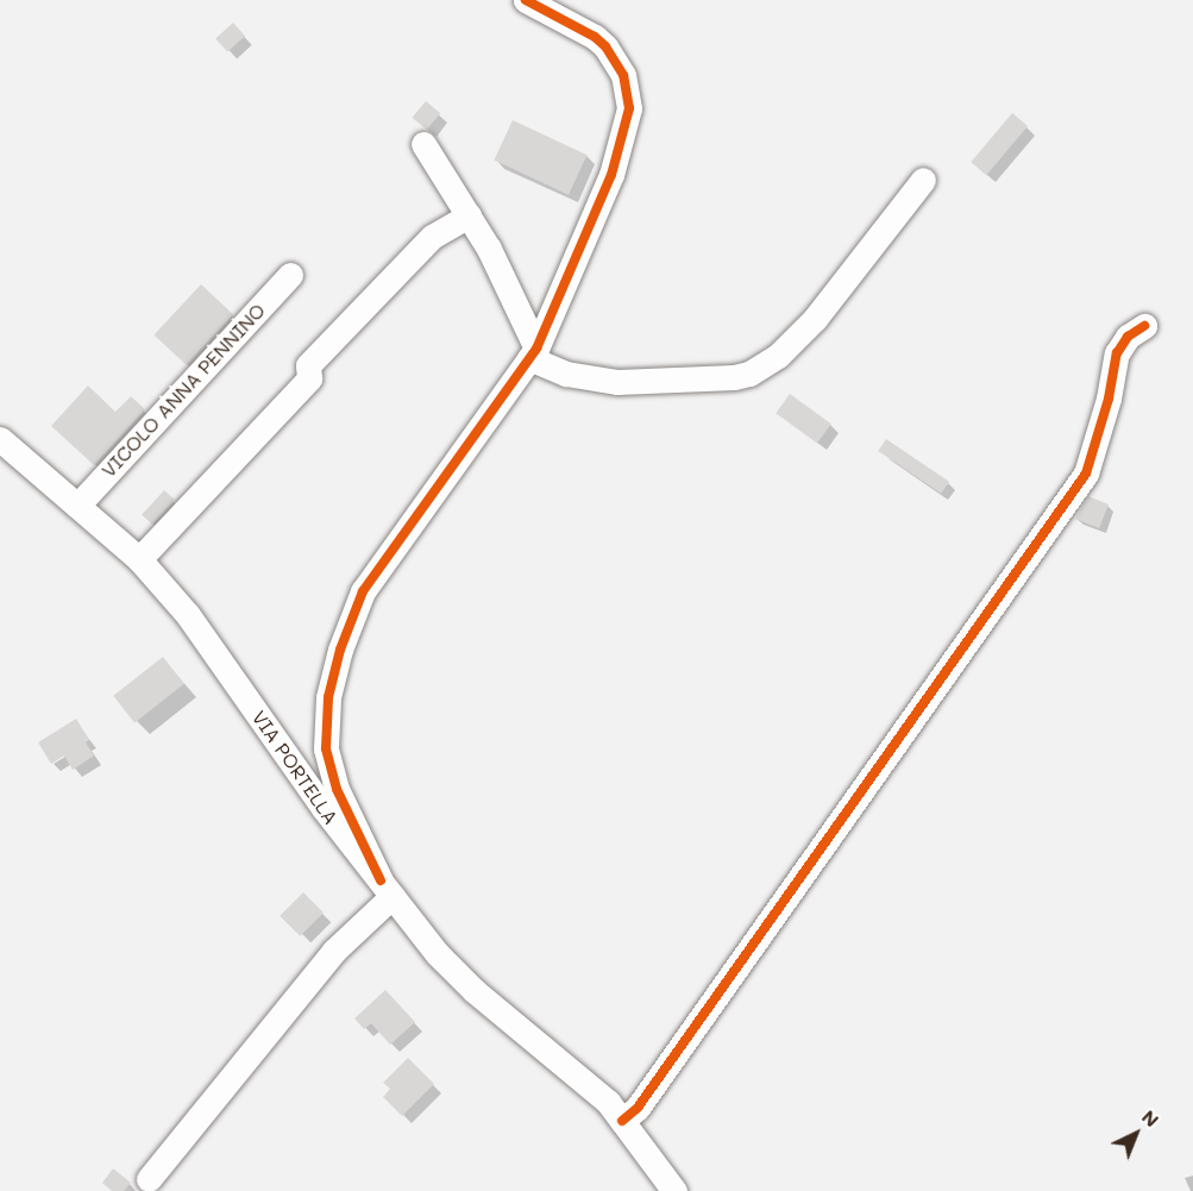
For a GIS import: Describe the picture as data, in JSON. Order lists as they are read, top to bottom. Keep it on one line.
{"streets":{"street":["VICOLO ANNA PENNINO","VIA PORTELLA"]},"crossings":[["VICOLO ANNA PENNINO","VIA PORTELLA"]],"north":"top right"}
